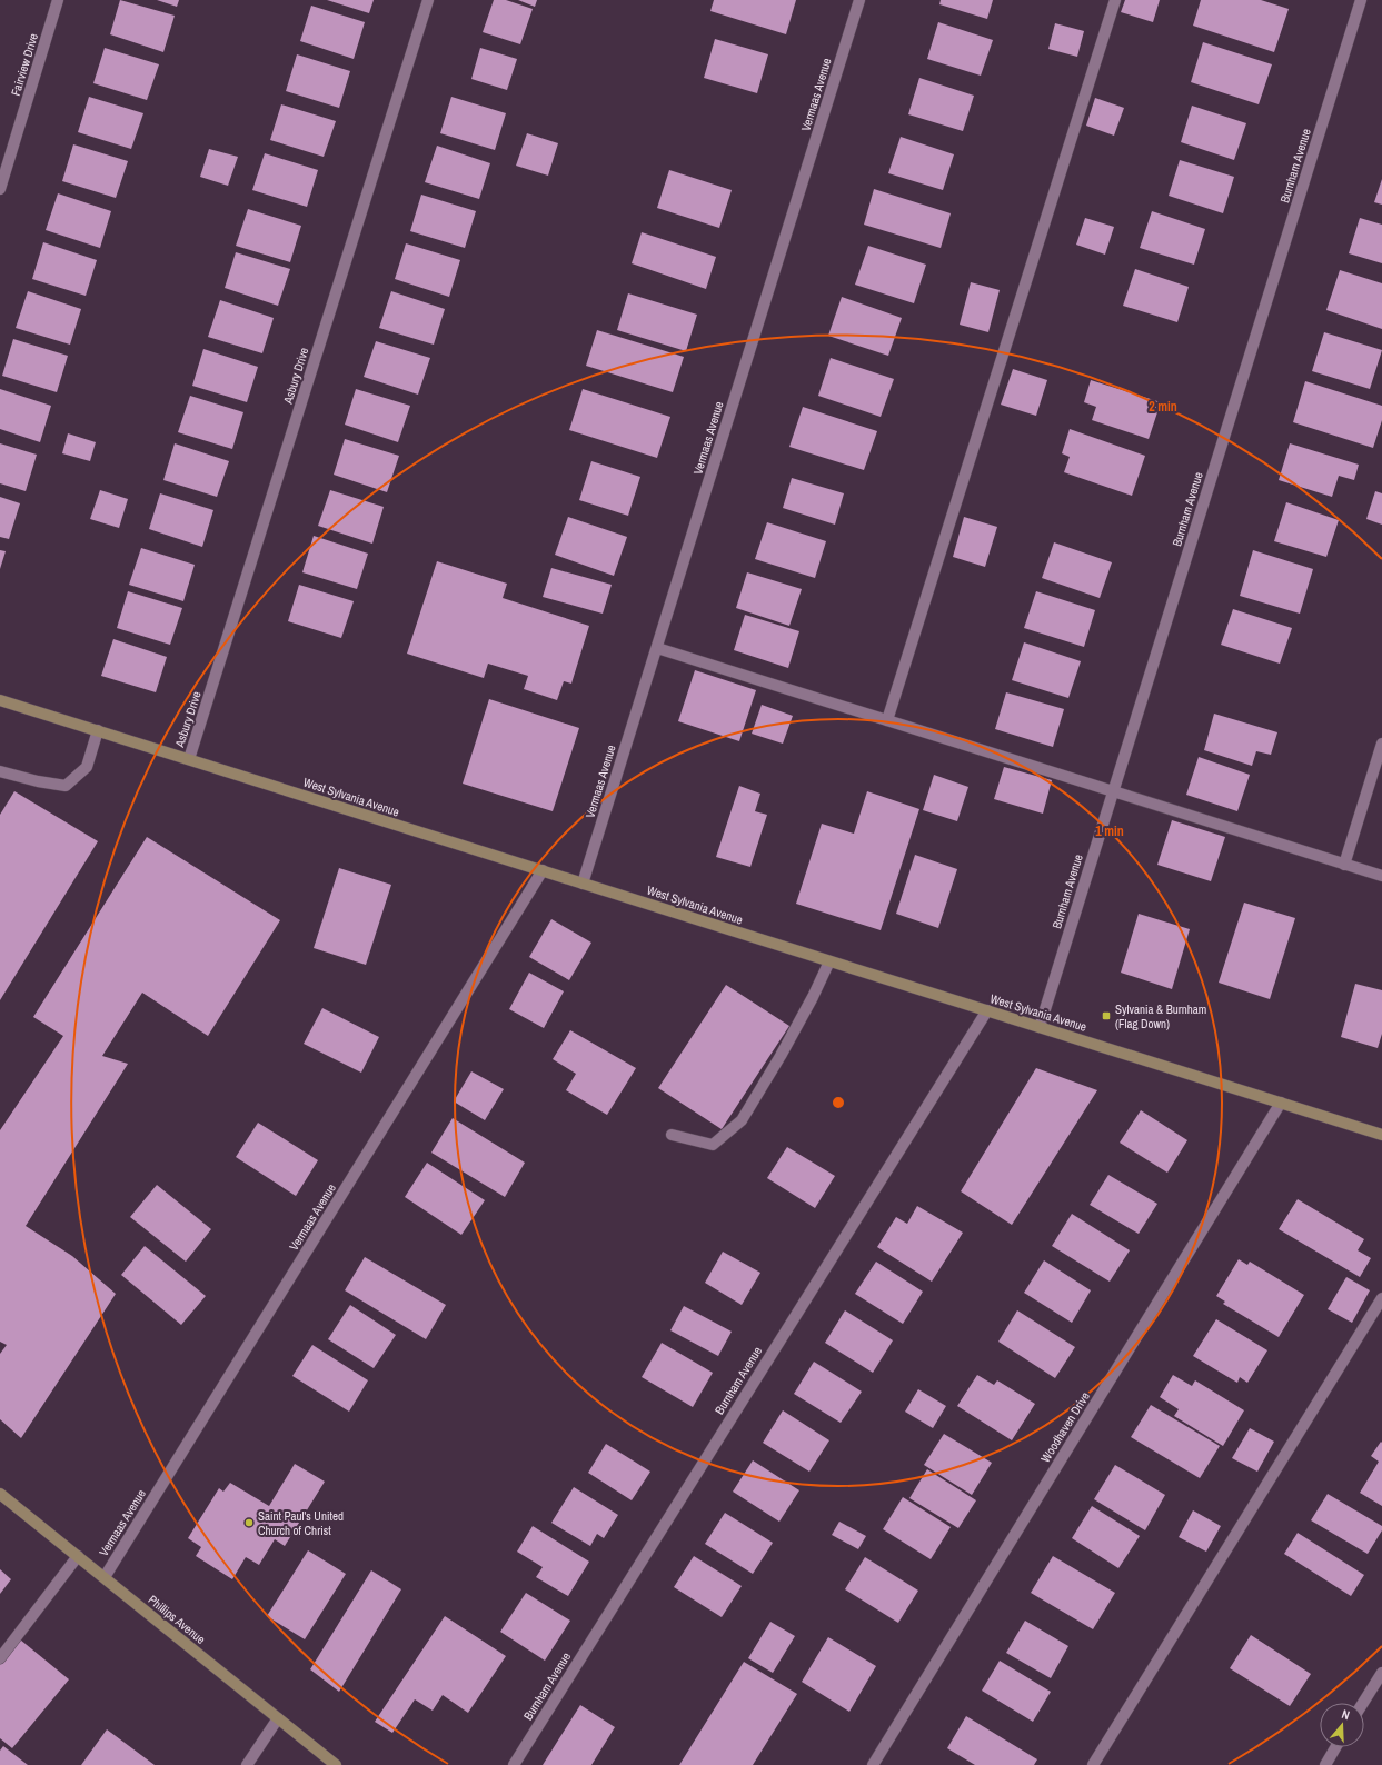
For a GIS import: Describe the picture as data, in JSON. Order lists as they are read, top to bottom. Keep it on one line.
{"streets":{"main road":["West Sylvania Avenue","Phillips Avenue"],"street":["Fairview Drive","Vermaas Avenue","Burnham Avenue","Asbury Drive","Woodhaven Drive"]},"crossings":[["Vermaas Avenue","West Sylvania Avenue"],["Vermaas Avenue","Phillips Avenue"],["Burnham Avenue","West Sylvania Avenue"],["Asbury Drive","West Sylvania Avenue"],["West Sylvania Avenue","Woodhaven Drive"]],"places":{"transit":["Sylvania & Burnham (Flag Down)"],"other":["Saint Paul's United Church of Christ"]},"north":"top","rings":["2 min","1 min"]}
